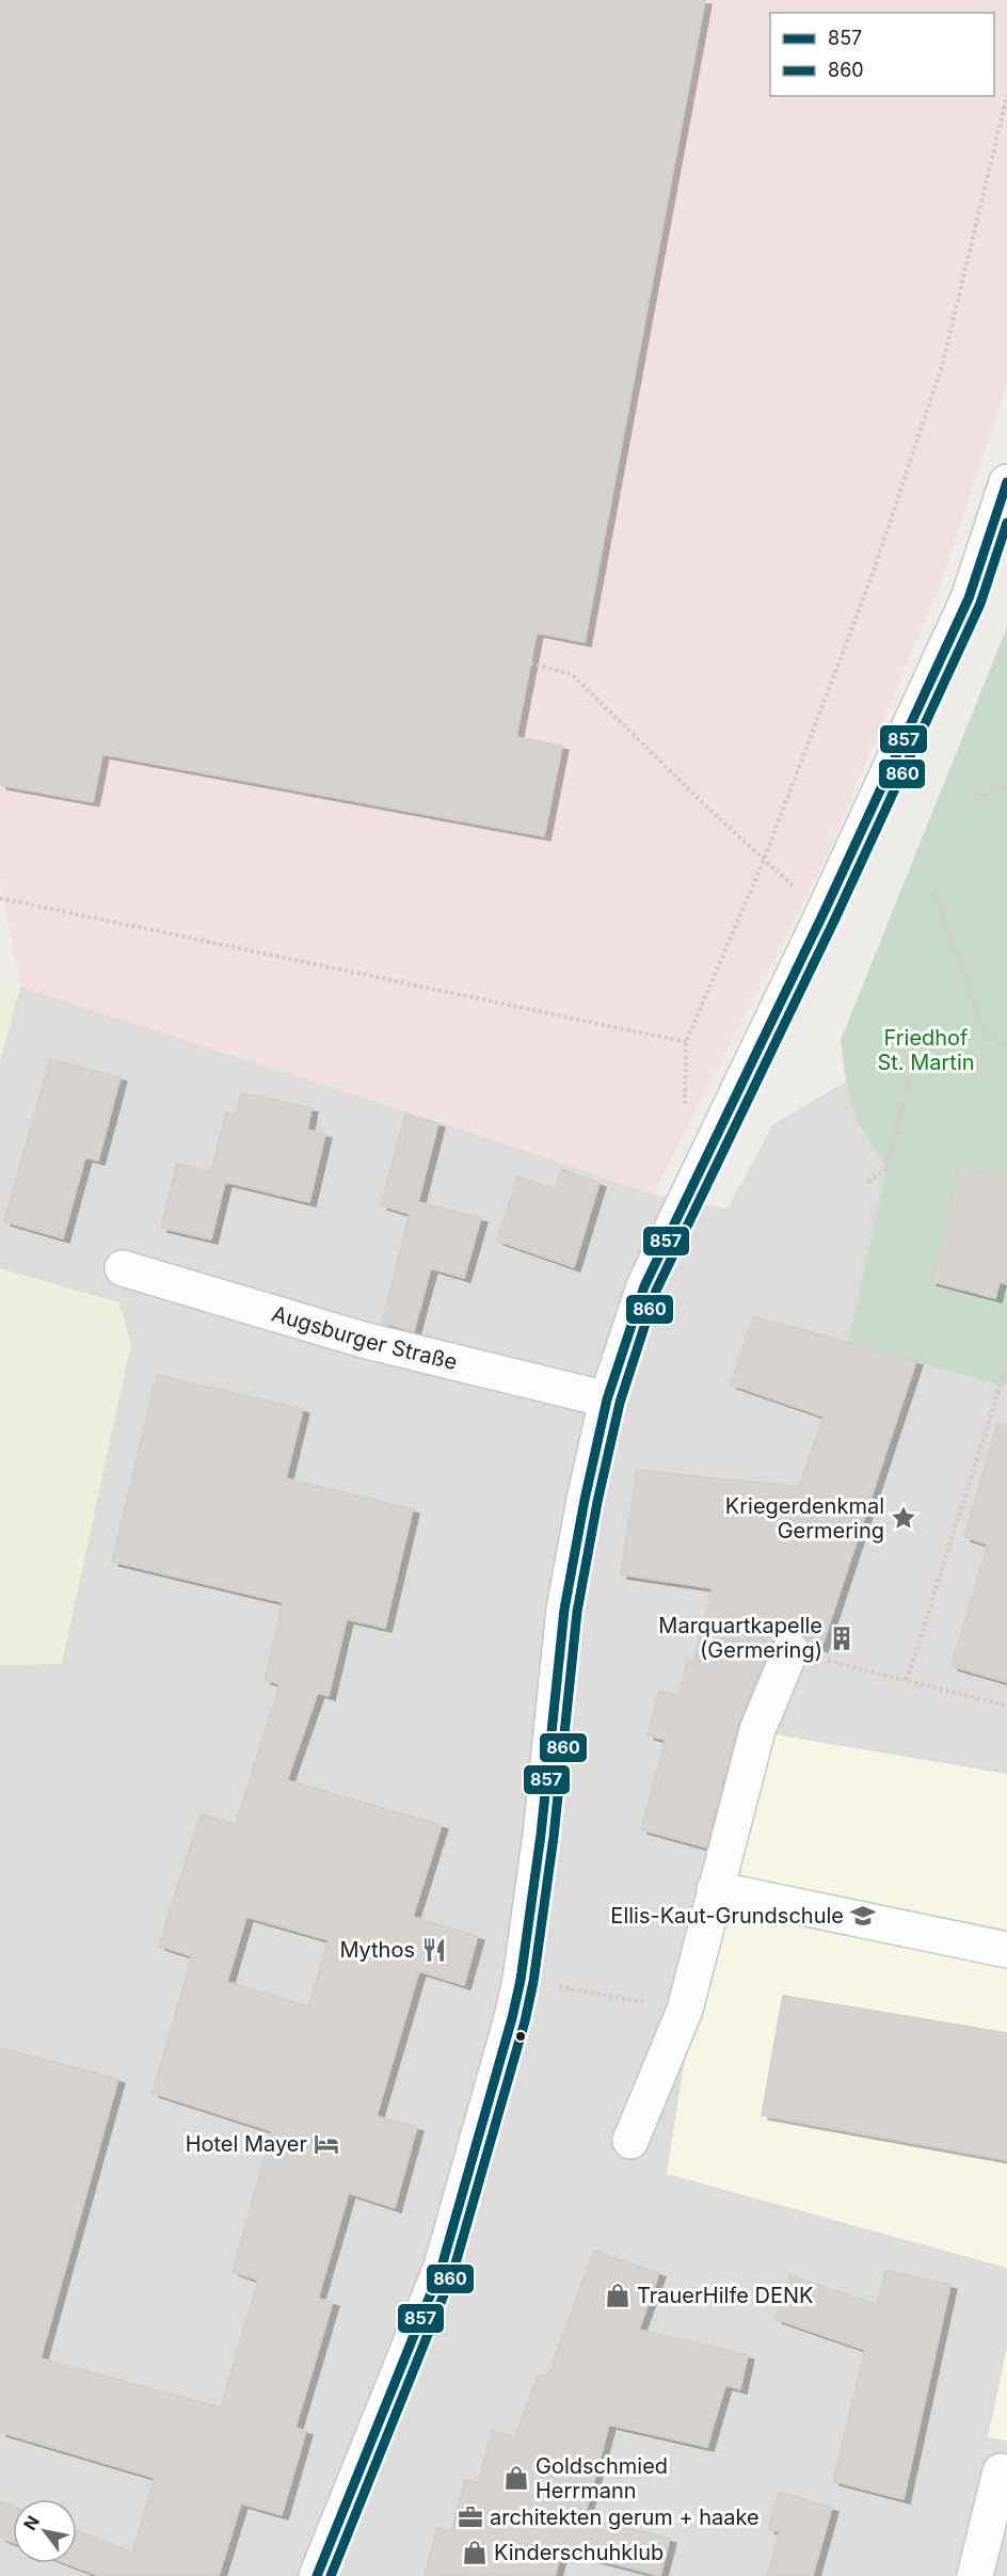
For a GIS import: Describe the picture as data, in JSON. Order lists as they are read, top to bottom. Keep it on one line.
{"streets":{"street":["Augsburger Straße"]},"parks":["Friedhof St. Martin"],"places":{"place":["Kriegerdenkmal Germering"],"building":["Marquartkapelle (Germering)"],"school or university":["Ellis-Kaut-Grundschule"],"restaurant":["Mythos"],"hotel":["Hotel Mayer"],"shop":["TrauerHilfe DENK","Goldschmied Herrmann","Kinderschuhklub"],"office":["architekten gerum + haake"]},"lines":["transit line 857","transit line 860"],"legend":["857","860"],"north":"top left"}
